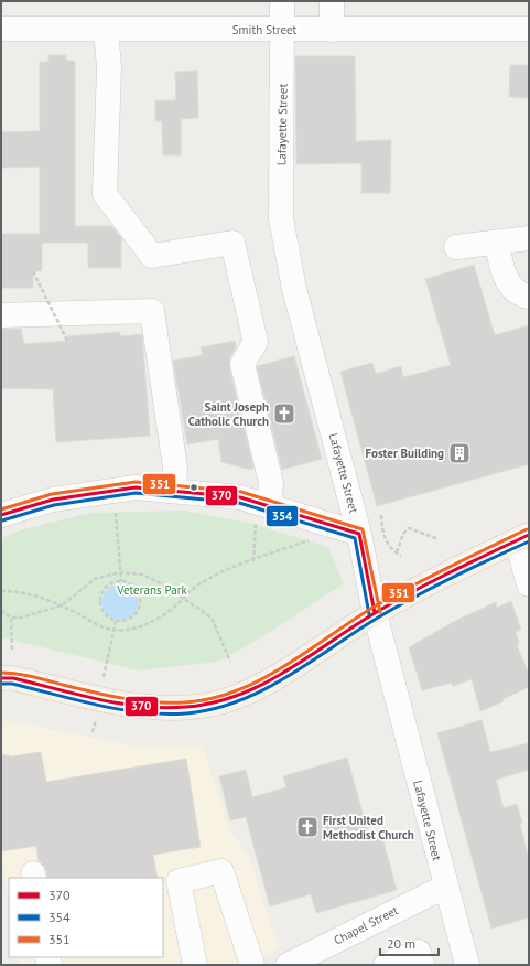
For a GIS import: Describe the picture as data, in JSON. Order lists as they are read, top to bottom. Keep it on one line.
{"streets":{"street":["Smith Street","Lafayette Street","Chapel Street"]},"crossings":[["Smith Street","Lafayette Street"],["Lafayette Street","Chapel Street"]],"parks":["Veterans Park"],"places":{"church":["Saint Joseph Catholic Church","First United Methodist Church"],"building":["Foster Building"]},"lines":["transit line 351","transit line 370","transit line 354"],"legend":["370","354","351"],"scale_bar":"20 m"}
